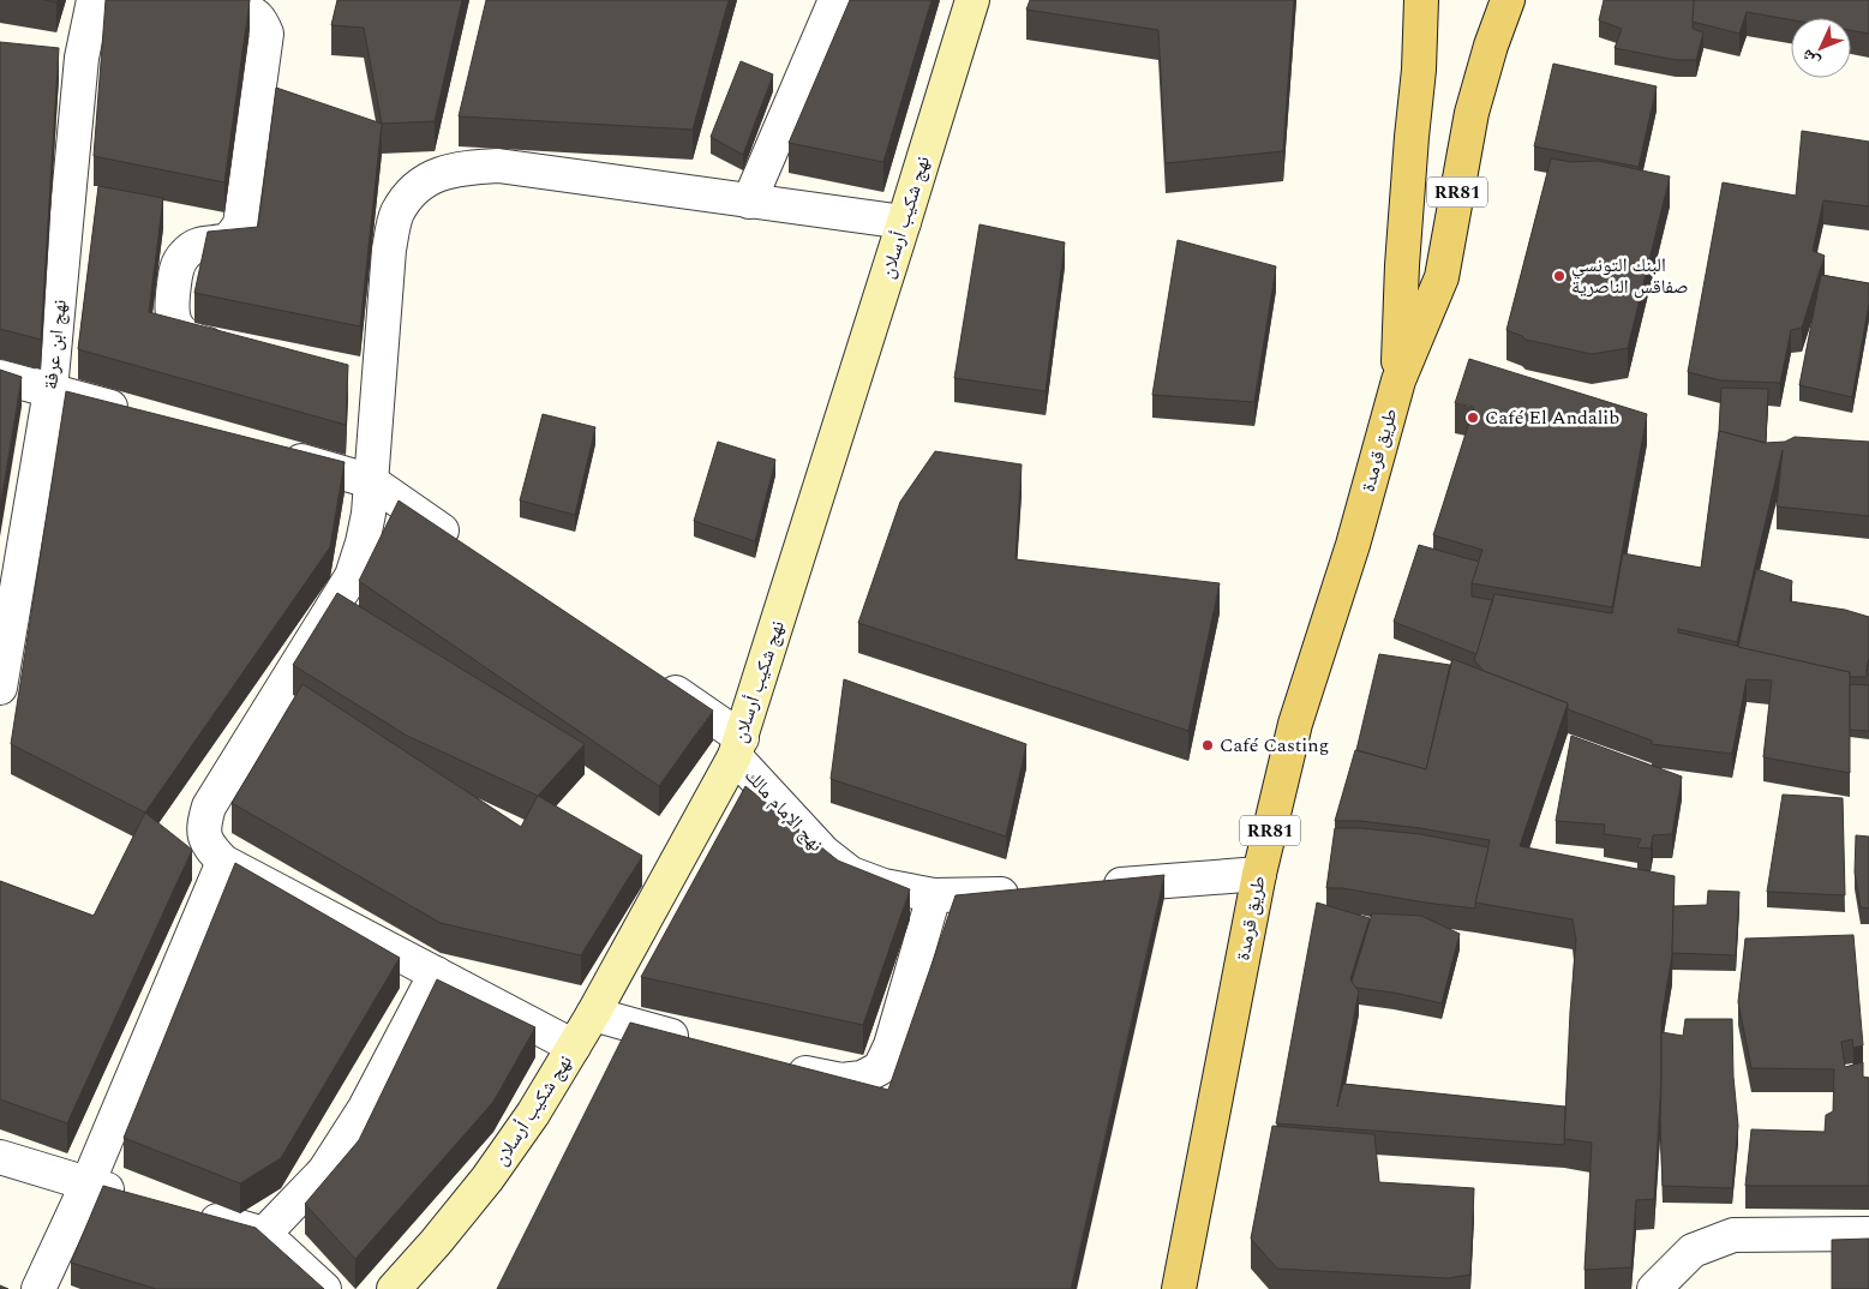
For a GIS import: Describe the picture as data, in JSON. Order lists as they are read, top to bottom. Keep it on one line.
{"streets":{"main road":["RR81","طريق قرمدة"],"street":["نهج شكيب أرسلان","نهج ابن عرفة","نهج الإمام مالك"]},"crossings":[["نهج شكيب أرسلان","نهج الإمام مالك"]],"places":["البنك التونسي صفاقس الناصرية","Café El Andalib","Café Casting"],"north":"bottom left"}
